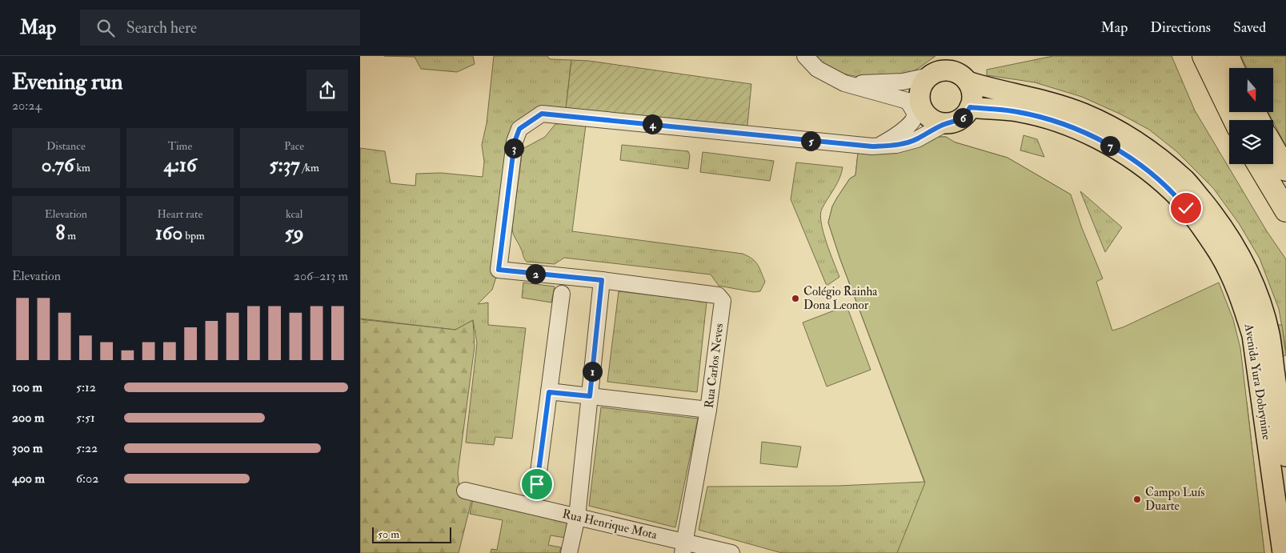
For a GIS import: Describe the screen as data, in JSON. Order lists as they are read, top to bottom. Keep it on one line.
{"streets":{"main road":["Avenida Yura Dobrynine"],"street":["Rua Carlos Neves","Rua Henrique Mota"]},"crossings":[["Rua Carlos Neves","Rua Henrique Mota"]],"places":["Colégio Rainha Dona Leonor","Campo Luís Duarte"],"scale_bar":"50 m","north":"bottom","page":{"header":"Map","search":"Search here","nav":["Map","Directions","Saved"],"heading":["Evening run","20:24"],"pins":["6","4","5","7","3","2","1"],"stats":[["Distance","0.76 km"],["Time","4:16"],["Pace","5:37 /km"],["Elevation","8 m"],["Heart rate","160 bpm"],["kcal","59"]],"chart":["Elevation","206–213 m"],"list":[{"name":"100 m","note":"5:12"},{"name":"200 m","note":"5:51"},{"name":"300 m","note":"5:22"},{"name":"400 m","note":"6:02"}],"scale":"50 m"}}
